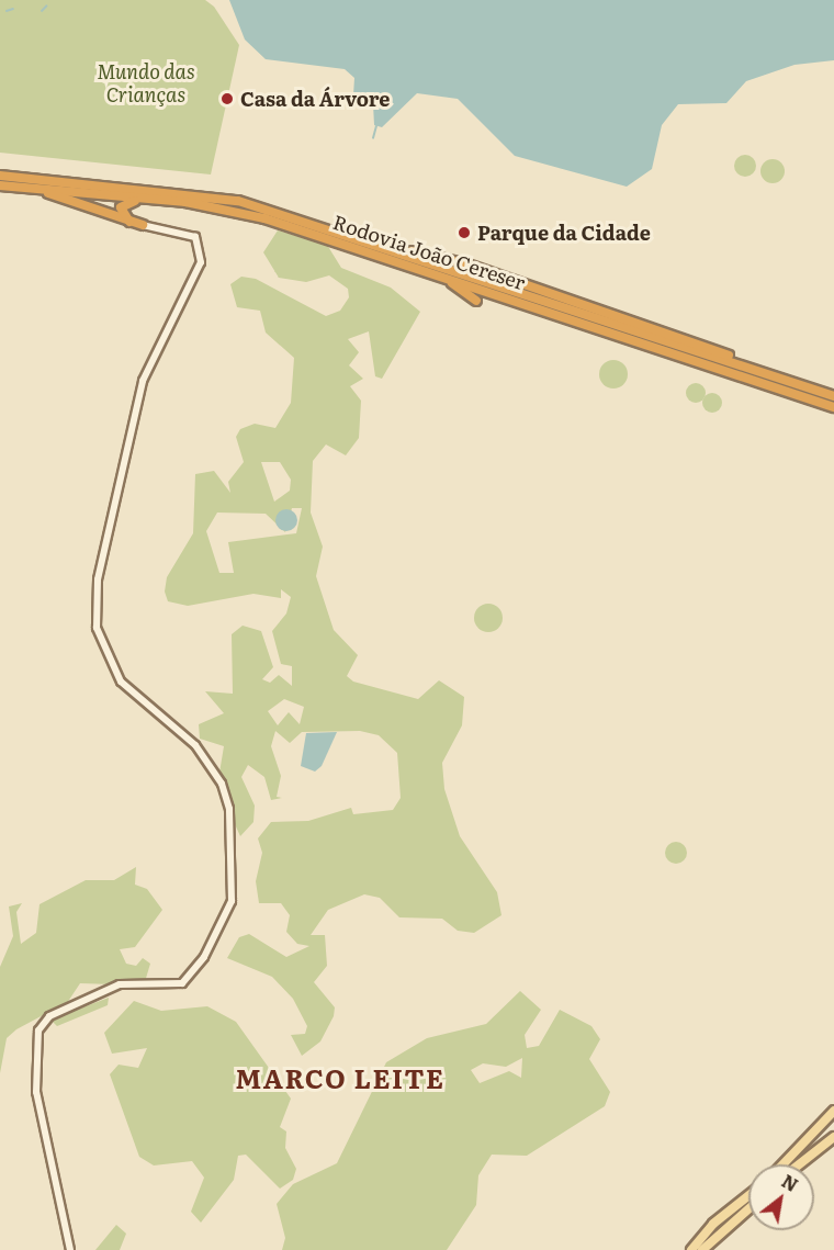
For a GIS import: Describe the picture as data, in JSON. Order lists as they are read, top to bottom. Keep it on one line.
{"streets":{"highway":["Rodovia João Cereser"]},"districts":["MARCO LEITE"],"parks":["Mundo das Crianças"],"places":["Casa da Árvore","Parque da Cidade"],"north":"top right"}
